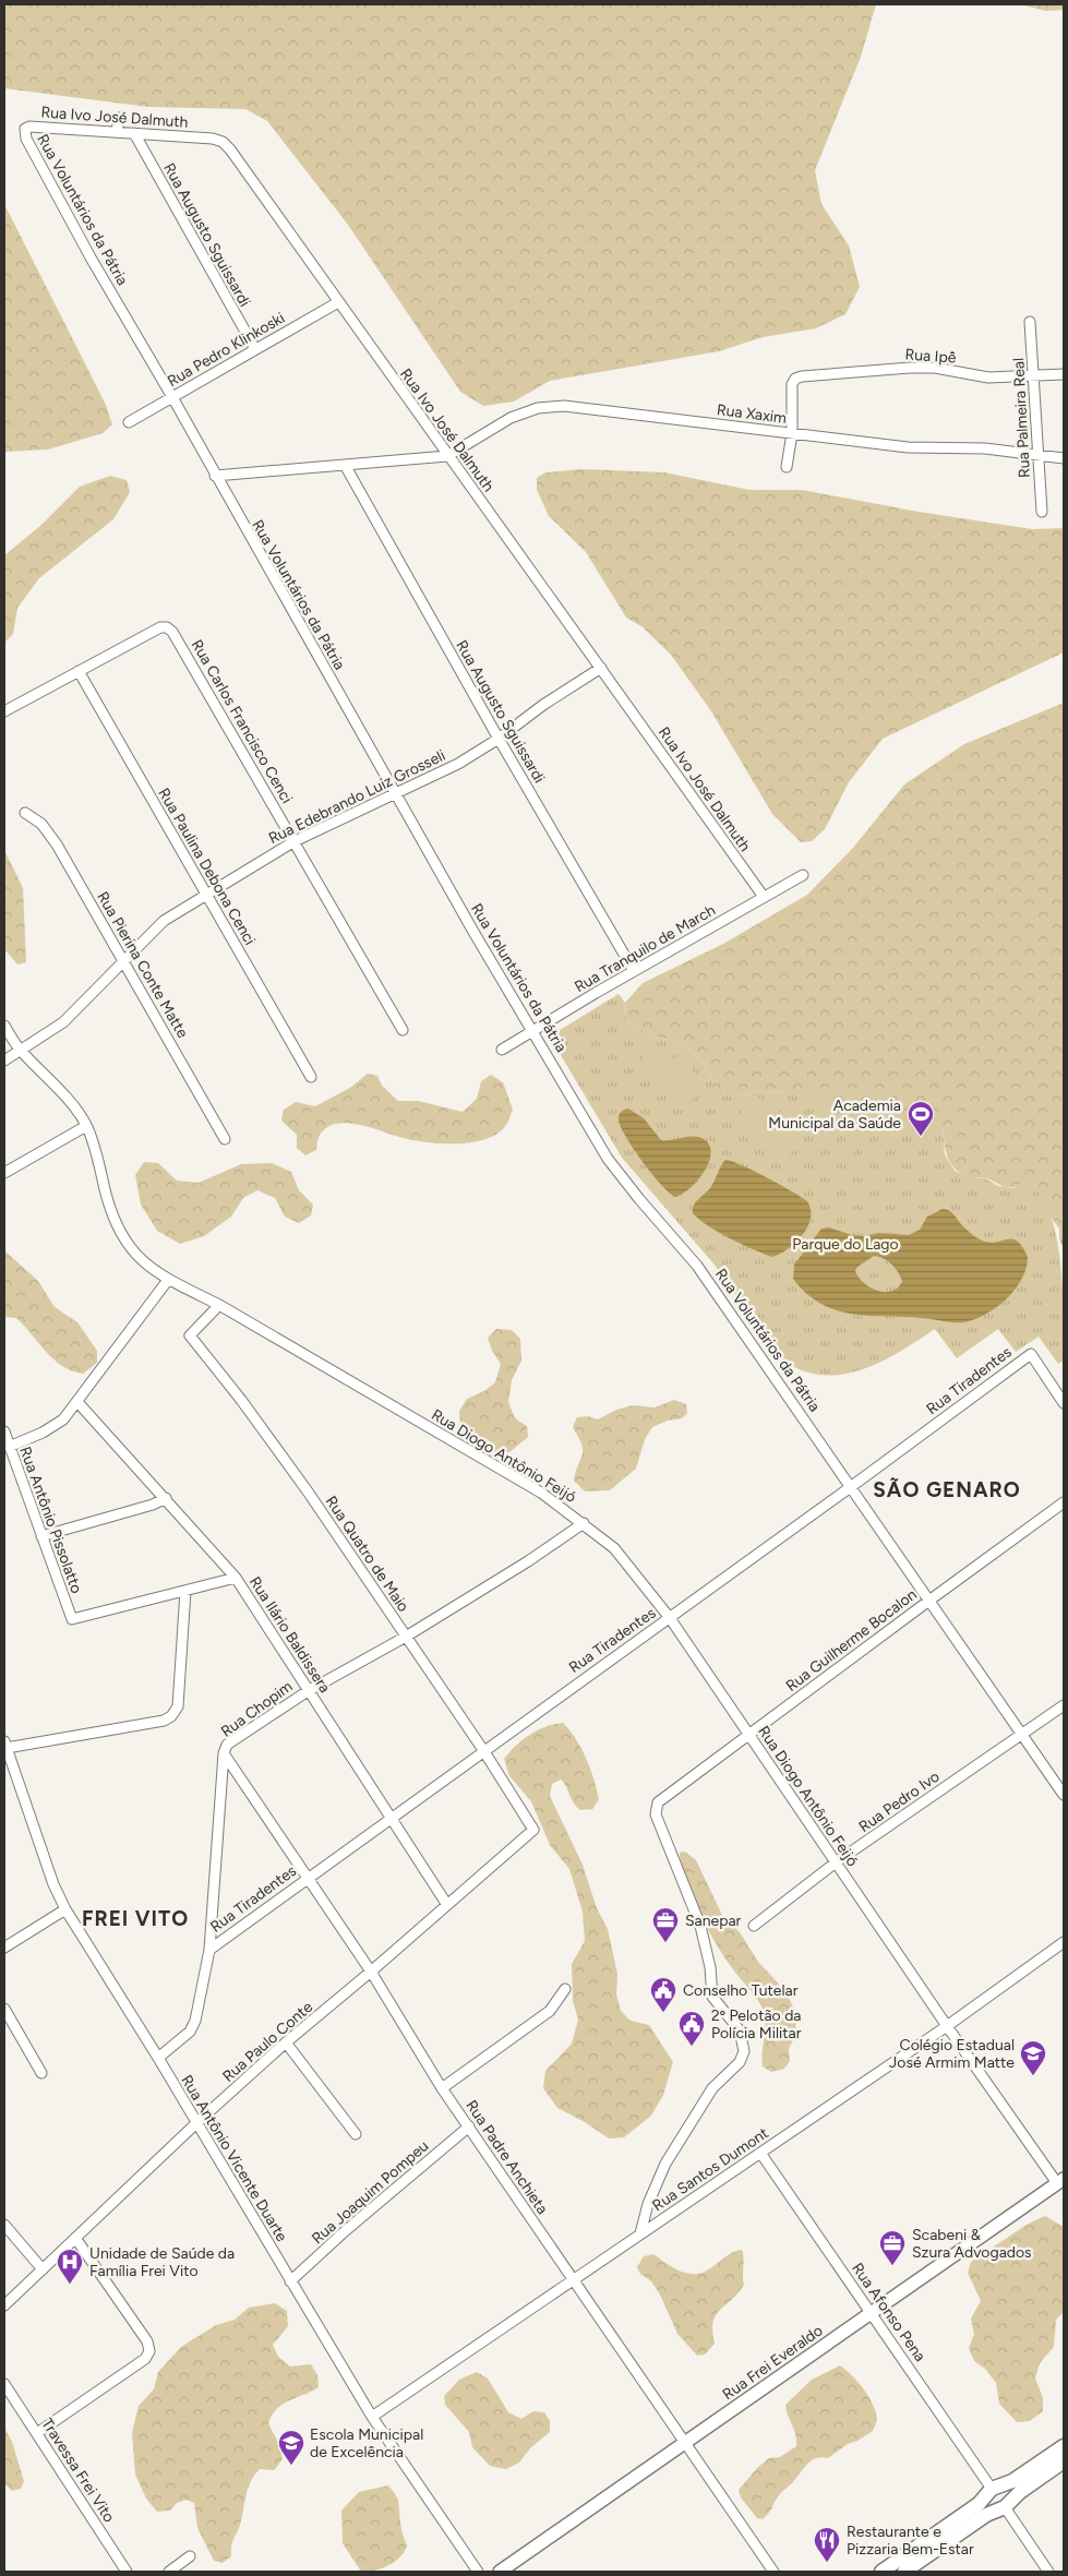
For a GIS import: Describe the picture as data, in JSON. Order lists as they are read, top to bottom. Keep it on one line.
{"streets":{"street":["Rua Ivo José Dalmuth","Rua Voluntários da Pátria","Rua Augusto Sguissardi","Rua Pedro Klinkoski","Rua Ipê","Rua Xaxim","Rua Palmeira Real","Rua Carlos Francisco Cenci","Rua Edebrando Luiz Grosseli","Rua Paulina Debona Cenci","Rua Tranquilo de March","Rua Pierina Conte Matte","Rua Tiradentes","Rua Diogo Antônio Feijó","Rua Antônio Pissolatto","Rua Quatro de Maio","Rua Ilário Baldissera","Rua Guilherme Bocalon","Rua Chopim","Rua Pedro Ivo","Rua Paulo Conte","Rua Padre Anchieta","Rua Antônio Vicente Duarte","Rua Santos Dumont","Rua Joaquim Pompeu","Rua Afonso Pena","Rua Frei Everaldo","Travessa Frei Vito"]},"crossings":[["Rua Ivo José Dalmuth","Rua Voluntários da Pátria"],["Rua Ivo José Dalmuth","Rua Augusto Sguissardi"],["Rua Ivo José Dalmuth","Rua Pedro Klinkoski"],["Rua Ivo José Dalmuth","Rua Xaxim"],["Rua Ivo José Dalmuth","Rua Edebrando Luiz Grosseli"],["Rua Ivo José Dalmuth","Rua Tranquilo de March"],["Rua Voluntários da Pátria","Rua Pedro Klinkoski"],["Rua Voluntários da Pátria","Rua Edebrando Luiz Grosseli"],["Rua Voluntários da Pátria","Rua Tranquilo de March"],["Rua Voluntários da Pátria","Rua Tiradentes"],["Rua Voluntários da Pátria","Rua Guilherme Bocalon"],["Rua Voluntários da Pátria","Rua Pedro Ivo"],["Rua Augusto Sguissardi","Rua Pedro Klinkoski"],["Rua Augusto Sguissardi","Rua Edebrando Luiz Grosseli"],["Rua Augusto Sguissardi","Rua Tranquilo de March"],["Rua Ipê","Rua Xaxim"],["Rua Ipê","Rua Palmeira Real"],["Rua Xaxim","Rua Palmeira Real"],["Rua Carlos Francisco Cenci","Rua Edebrando Luiz Grosseli"],["Rua Carlos Francisco Cenci","Rua Paulina Debona Cenci"],["Rua Edebrando Luiz Grosseli","Rua Paulina Debona Cenci"],["Rua Edebrando Luiz Grosseli","Rua Pierina Conte Matte"],["Rua Edebrando Luiz Grosseli","Rua Diogo Antônio Feijó"],["Rua Tiradentes","Rua Diogo Antônio Feijó"],["Rua Tiradentes","Rua Quatro de Maio"],["Rua Tiradentes","Rua Ilário Baldissera"],["Rua Tiradentes","Rua Chopim"],["Rua Tiradentes","Rua Padre Anchieta"],["Rua Diogo Antônio Feijó","Rua Quatro de Maio"],["Rua Diogo Antônio Feijó","Rua Guilherme Bocalon"],["Rua Diogo Antônio Feijó","Rua Chopim"],["Rua Diogo Antônio Feijó","Rua Pedro Ivo"],["Rua Diogo Antônio Feijó","Rua Santos Dumont"],["Rua Diogo Antônio Feijó","Rua Frei Everaldo"],["Rua Quatro de Maio","Rua Chopim"],["Rua Quatro de Maio","Rua Paulo Conte"],["Rua Ilário Baldissera","Rua Chopim"],["Rua Ilário Baldissera","Rua Paulo Conte"],["Rua Guilherme Bocalon","Rua Santos Dumont"],["Rua Chopim","Rua Padre Anchieta"],["Rua Chopim","Rua Antônio Vicente Duarte"],["Rua Paulo Conte","Rua Padre Anchieta"],["Rua Paulo Conte","Rua Antônio Vicente Duarte"],["Rua Padre Anchieta","Rua Santos Dumont"],["Rua Padre Anchieta","Rua Joaquim Pompeu"],["Rua Padre Anchieta","Rua Frei Everaldo"],["Rua Antônio Vicente Duarte","Rua Santos Dumont"],["Rua Antônio Vicente Duarte","Rua Joaquim Pompeu"],["Rua Santos Dumont","Rua Afonso Pena"],["Rua Afonso Pena","Rua Frei Everaldo"]],"districts":["SÃO GENARO","FREI VITO"],"parks":["Parque do Lago"],"places":{"sports":["Academia Municipal da Saúde"],"office":["Sanepar","Scabeni & Szura Advogados"],"public building":["Conselho Tutelar","2º Pelotão da Polícia Militar"],"school or university":["Colégio Estadual José Armim Matte","Escola Municipal de Excelência"],"hospital":["Unidade de Saúde da Família Frei Vito"],"restaurant":["Restaurante e Pizzaria Bem-Estar"]}}
